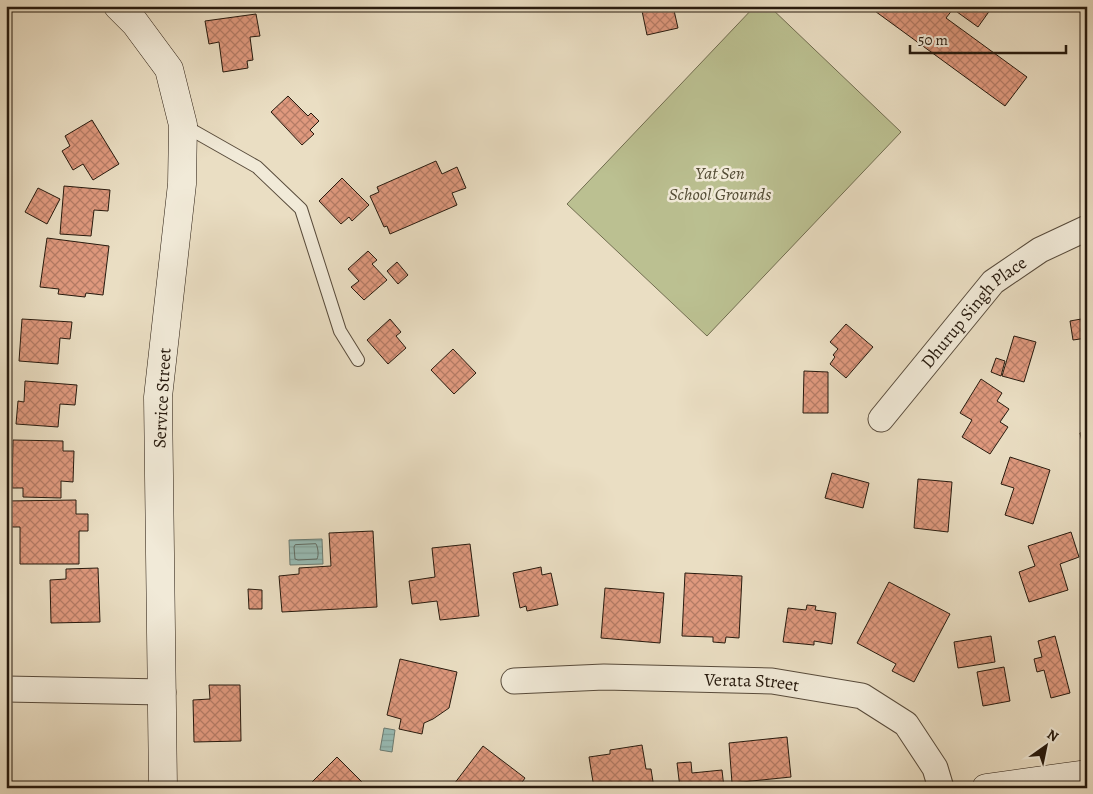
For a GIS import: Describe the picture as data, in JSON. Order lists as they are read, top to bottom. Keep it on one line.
{"streets":{"main road":["Service Street"],"street":["Dhurup Singh Place","Verata Street"]},"parks":["Yat Sen School Grounds"],"scale_bar":"50 m","north":"top right"}
